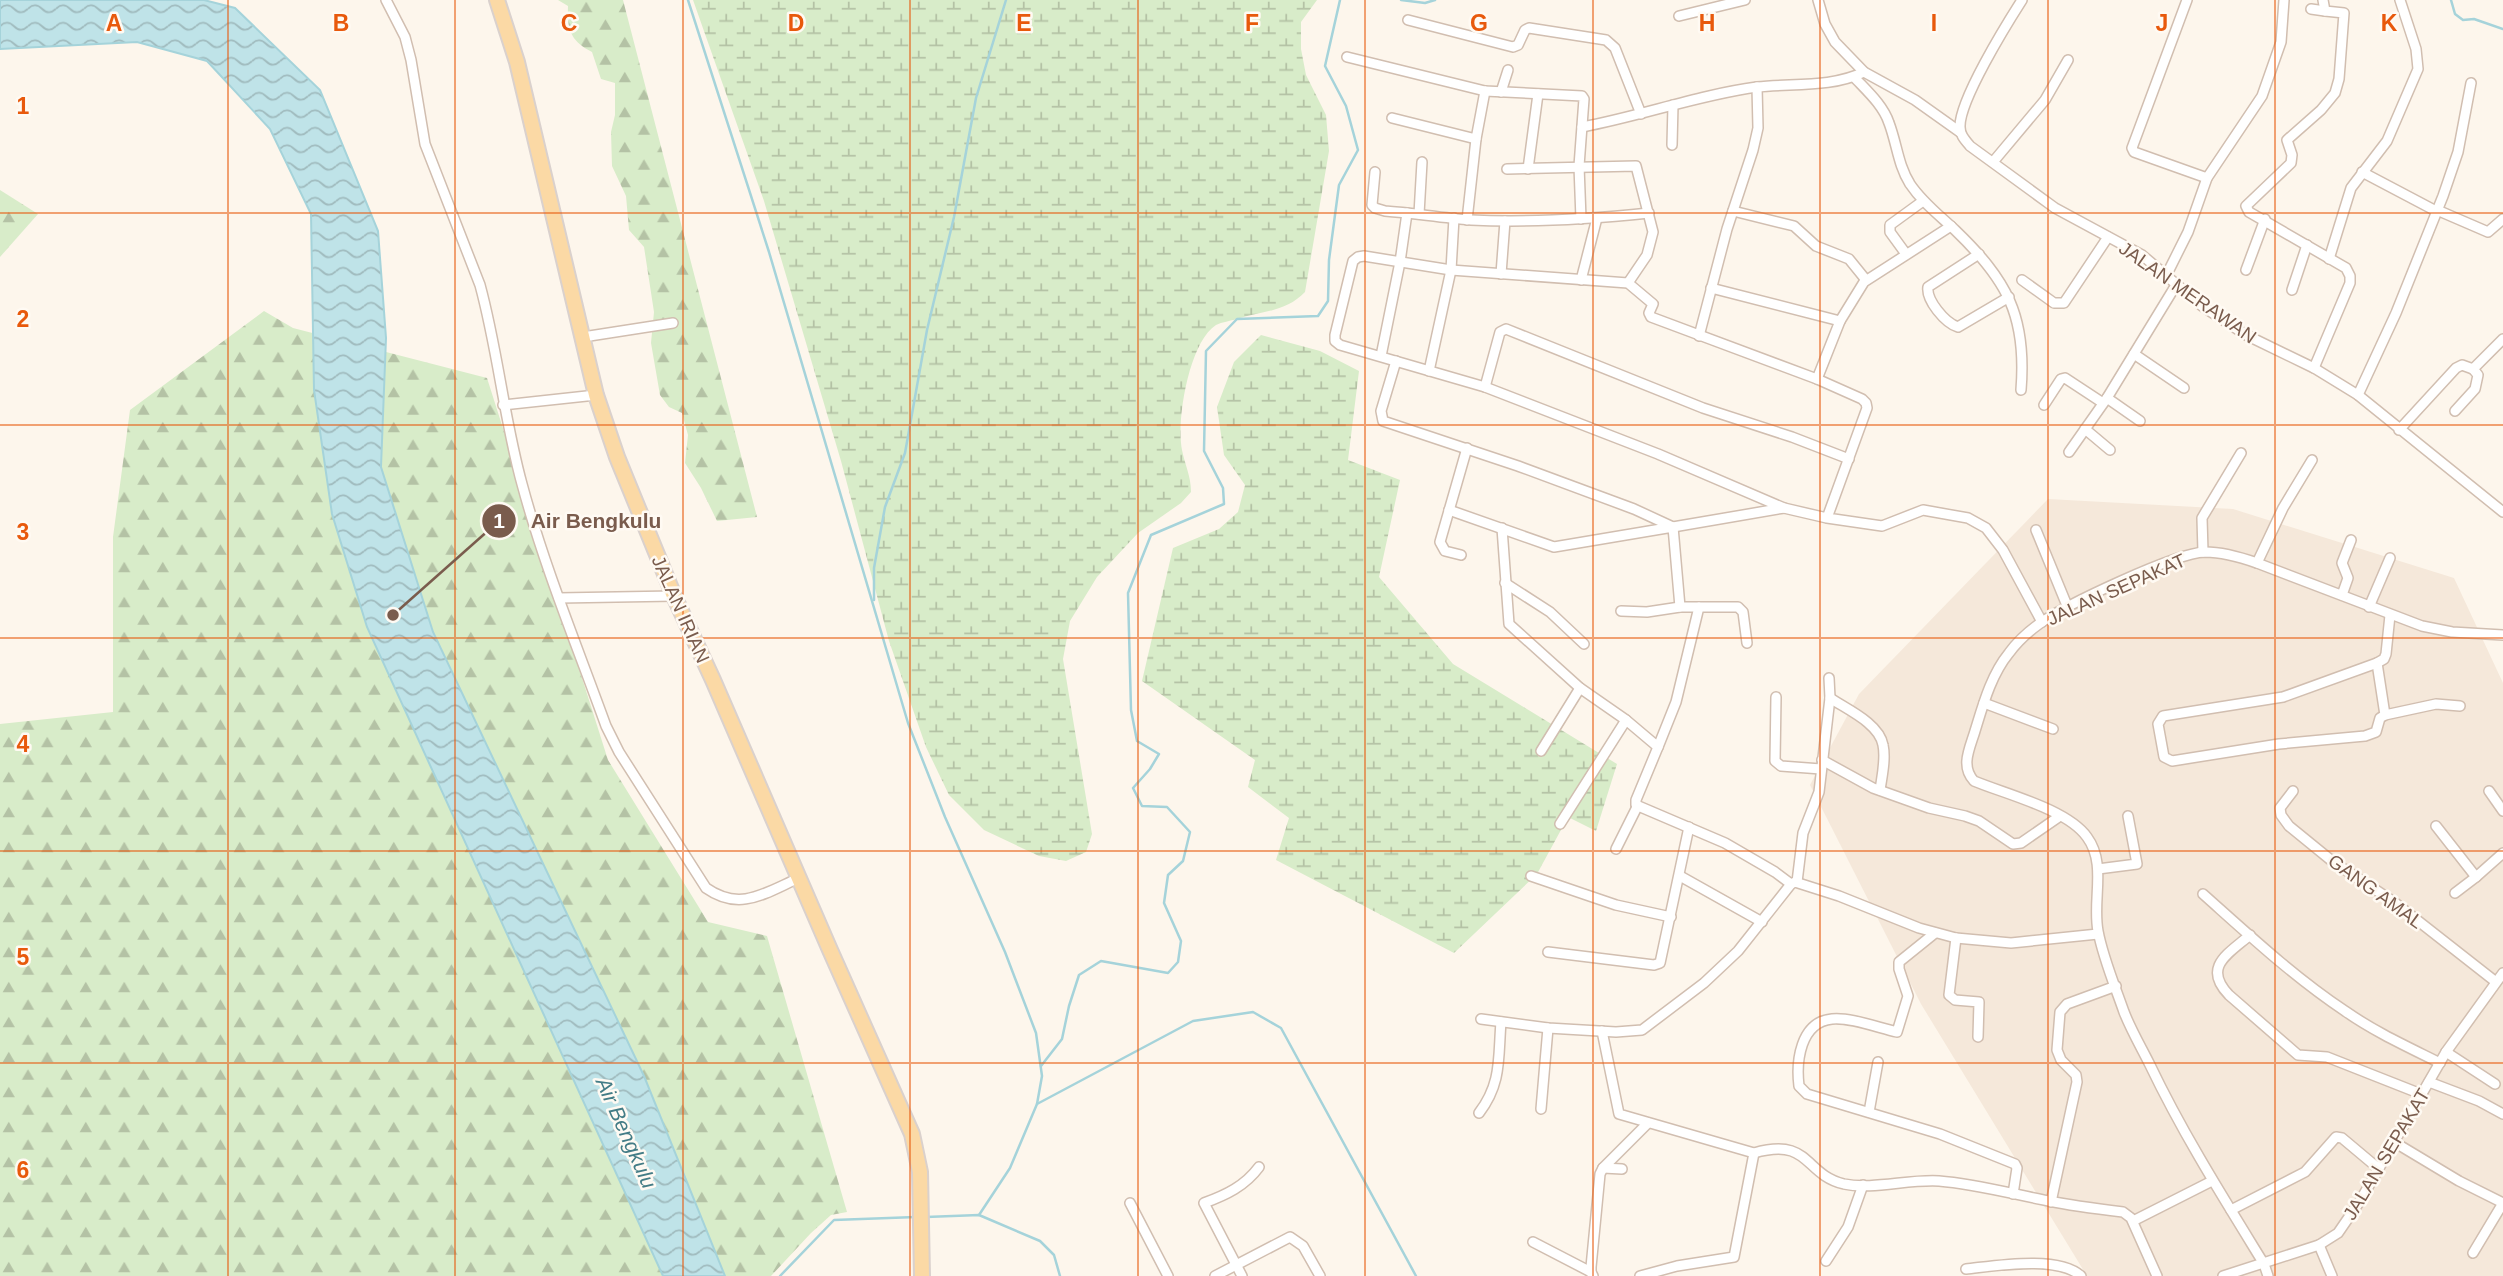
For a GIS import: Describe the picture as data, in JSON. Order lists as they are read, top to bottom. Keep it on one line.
{"streets":{"main road":["JALAN IRIAN"],"street":["JALAN MERAWAN","JALAN SEPAKAT","GANG AMAL"]},"crossings":[["JALAN SEPAKAT","GANG AMAL"]],"water":["Air Bengkulu"],"places":["Air Bengkulu"],"grid":{"columns":["A","B","C","D","E","F","G","H","I","J","K"],"rows":["1","2","3","4","5","6"]}}
